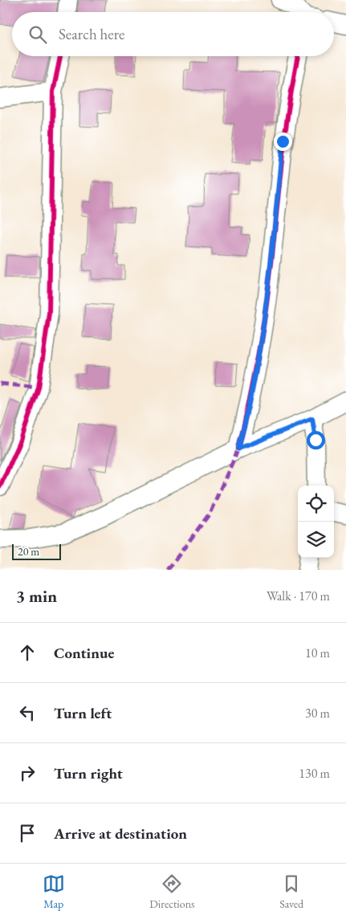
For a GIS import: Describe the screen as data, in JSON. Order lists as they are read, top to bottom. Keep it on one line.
{"scale_bar":"20 m","page":{"search":"Search here","scale":"20 m","heading":["3 min","Walk · 170 m"],"list":[["Continue","10 m"],["Turn left","30 m"],["Turn right","130 m"],"Arrive at destination"],"nav":["Map","Directions","Saved"]}}
